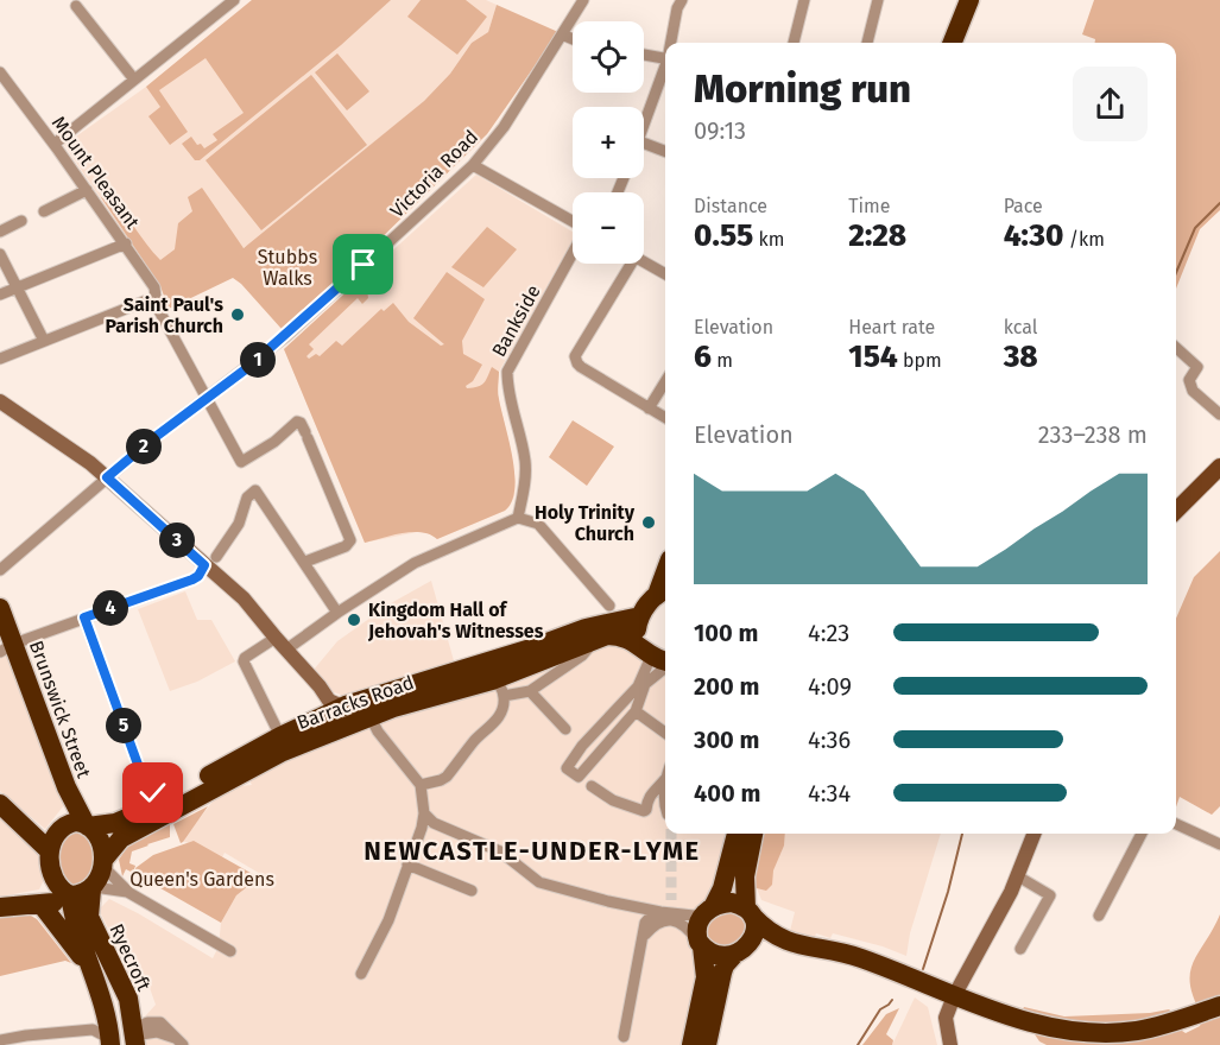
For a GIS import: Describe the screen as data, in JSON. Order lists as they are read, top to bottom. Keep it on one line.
{"streets":{"highway":["Barracks Road","Brunswick Street","Ryecroft"],"street":["Mount Pleasant","Victoria Road","Bankside"]},"crossings":[["Mount Pleasant","Victoria Road"],["Barracks Road","Brunswick Street"],["Barracks Road","Ryecroft"],["Brunswick Street","Ryecroft"]],"districts":["NEWCASTLE-UNDER-LYME"],"parks":["Stubbs Walks","Queen's Gardens"],"places":["Saint Paul's Parish Church","Holy Trinity Church","Kingdom Hall of Jehovah's Witnesses"],"page":{"map_buttons":["+","−"],"heading":["Morning run","09:13"],"stats":[["Distance","0.55 km"],["Time","2:28"],["Pace","4:30 /km"],["Elevation","6 m"],["Heart rate","154 bpm"],["kcal","38"]],"pins":["1","2","3","4","5"],"chart":["Elevation","233–238 m"],"list":[{"name":"100 m","note":"4:23"},{"name":"200 m","note":"4:09"},{"name":"300 m","note":"4:36"},{"name":"400 m","note":"4:34"}]}}
